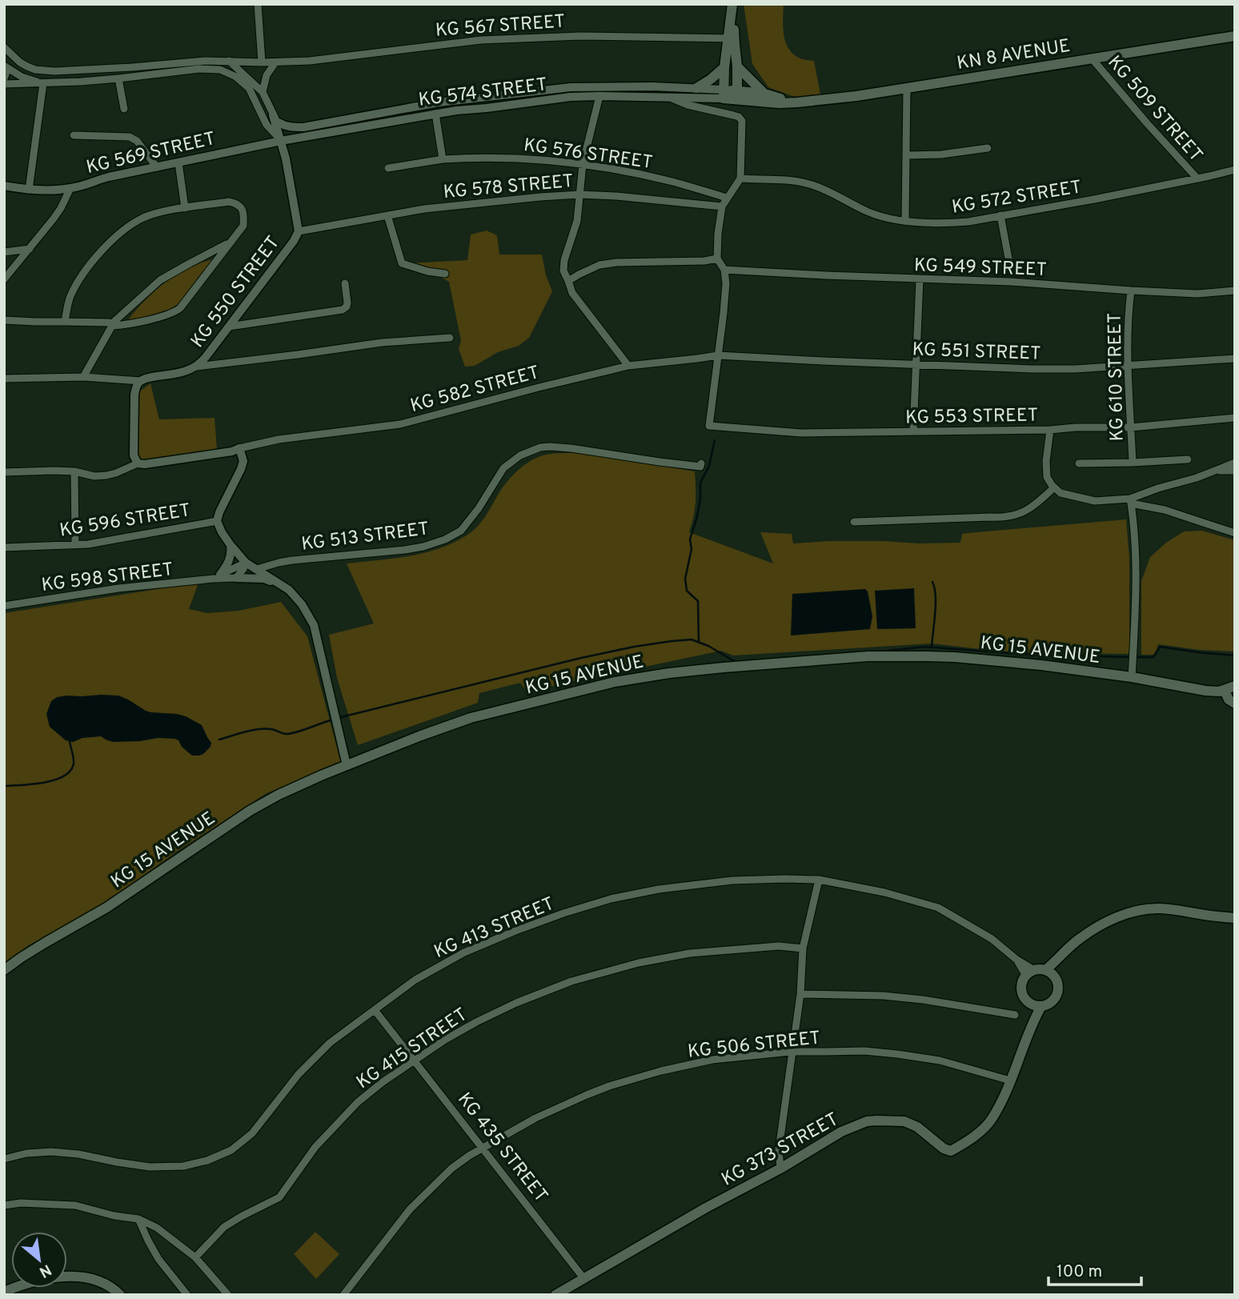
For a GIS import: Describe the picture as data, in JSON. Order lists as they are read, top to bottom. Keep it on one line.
{"streets":{"main road":["KN 8 AVENUE","KG 15 AVENUE","KG 373 STREET"],"street":["KG 567 STREET","KG 574 STREET","KG 509 STREET","KG 569 STREET","KG 576 STREET","KG 578 STREET","KG 572 STREET","KG 549 STREET","KG 550 STREET","KG 551 STREET","KG 610 STREET","KG 582 STREET","KG 553 STREET","KG 596 STREET","KG 513 STREET","KG 598 STREET","KG 413 STREET","KG 506 STREET","KG 415 STREET","KG 435 STREET"]},"crossings":[["KN 8 AVENUE","KG 509 STREET"],["KG 574 STREET","KG 569 STREET"],["KG 574 STREET","KG 572 STREET"],["KG 509 STREET","KG 572 STREET"],["KG 569 STREET","KG 550 STREET"],["KG 578 STREET","KG 550 STREET"],["KG 549 STREET","KG 610 STREET"],["KG 551 STREET","KG 610 STREET"],["KG 551 STREET","KG 582 STREET"],["KG 551 STREET","KG 553 STREET"],["KG 610 STREET","KG 553 STREET"],["KG 582 STREET","KG 553 STREET"],["KG 413 STREET","KG 435 STREET"],["KG 506 STREET","KG 435 STREET"],["KG 506 STREET","KG 373 STREET"],["KG 415 STREET","KG 435 STREET"],["KG 435 STREET","KG 373 STREET"]],"scale_bar":"100 m","north":"bottom right"}
